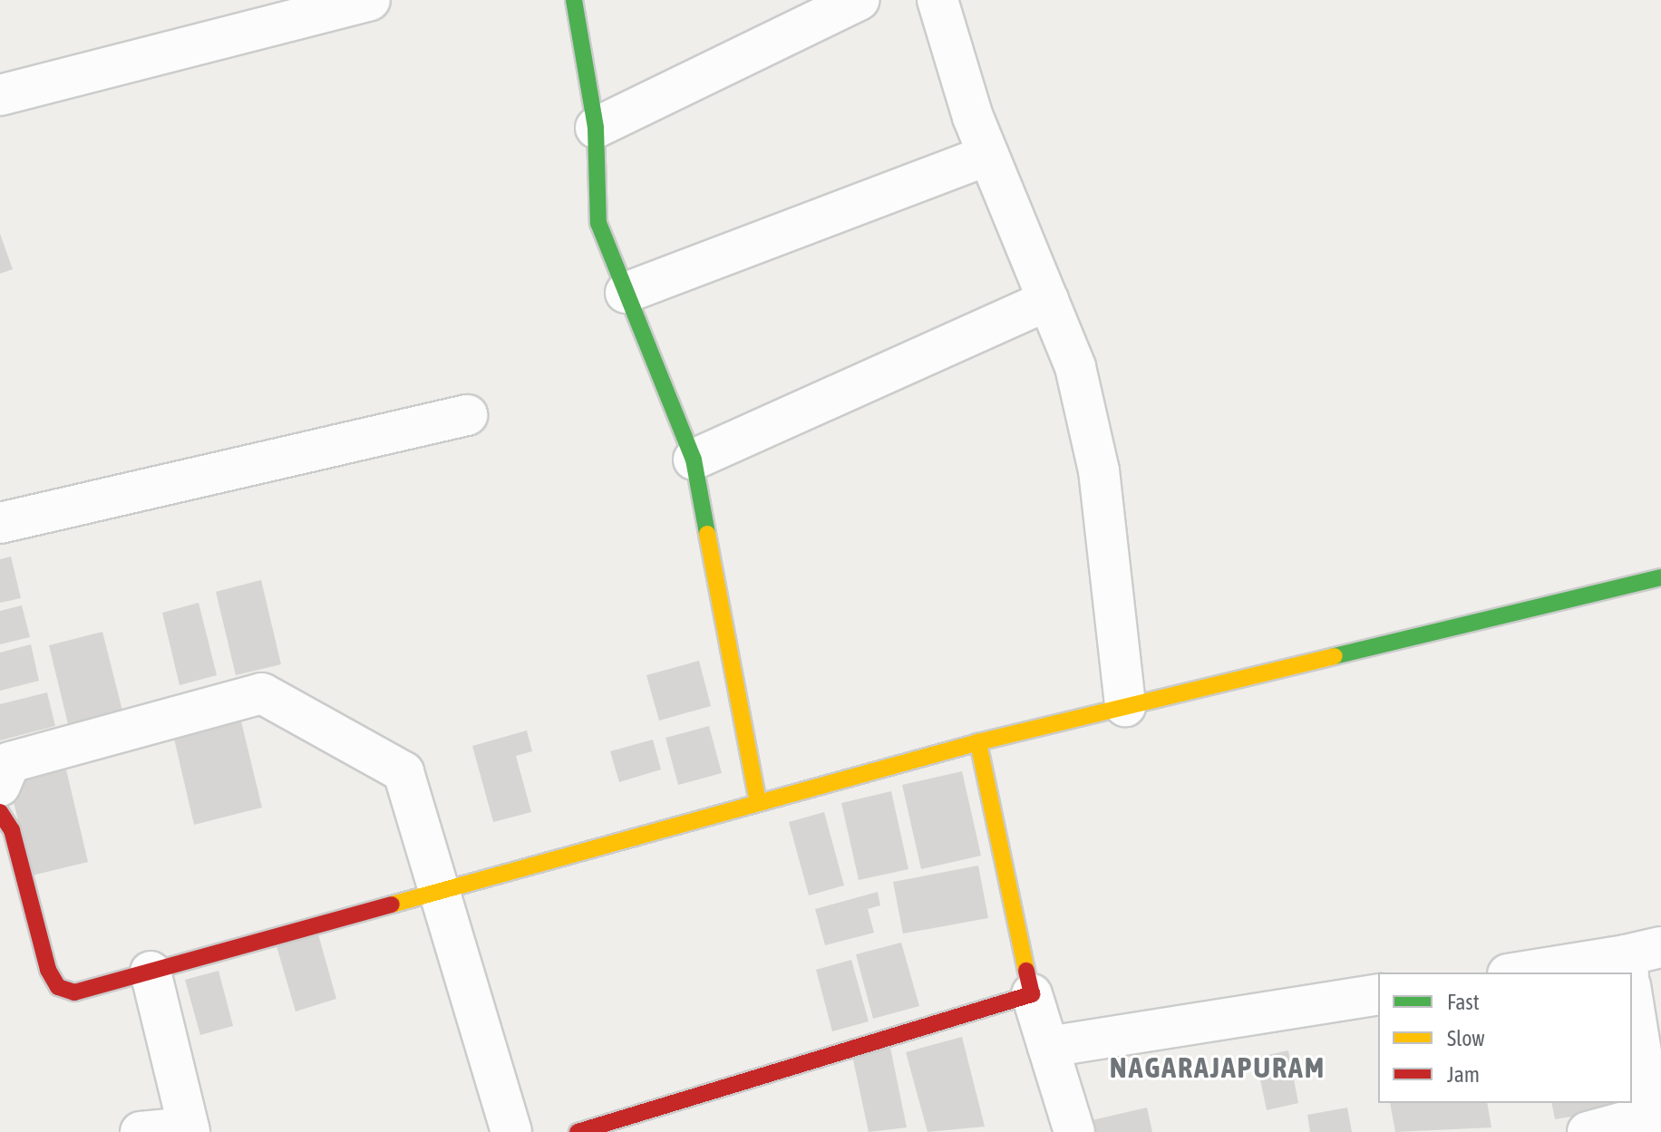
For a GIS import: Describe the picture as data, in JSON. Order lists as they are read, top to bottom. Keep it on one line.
{"districts":["NAGARAJAPURAM"],"legend":["Fast","Slow","Jam"]}
